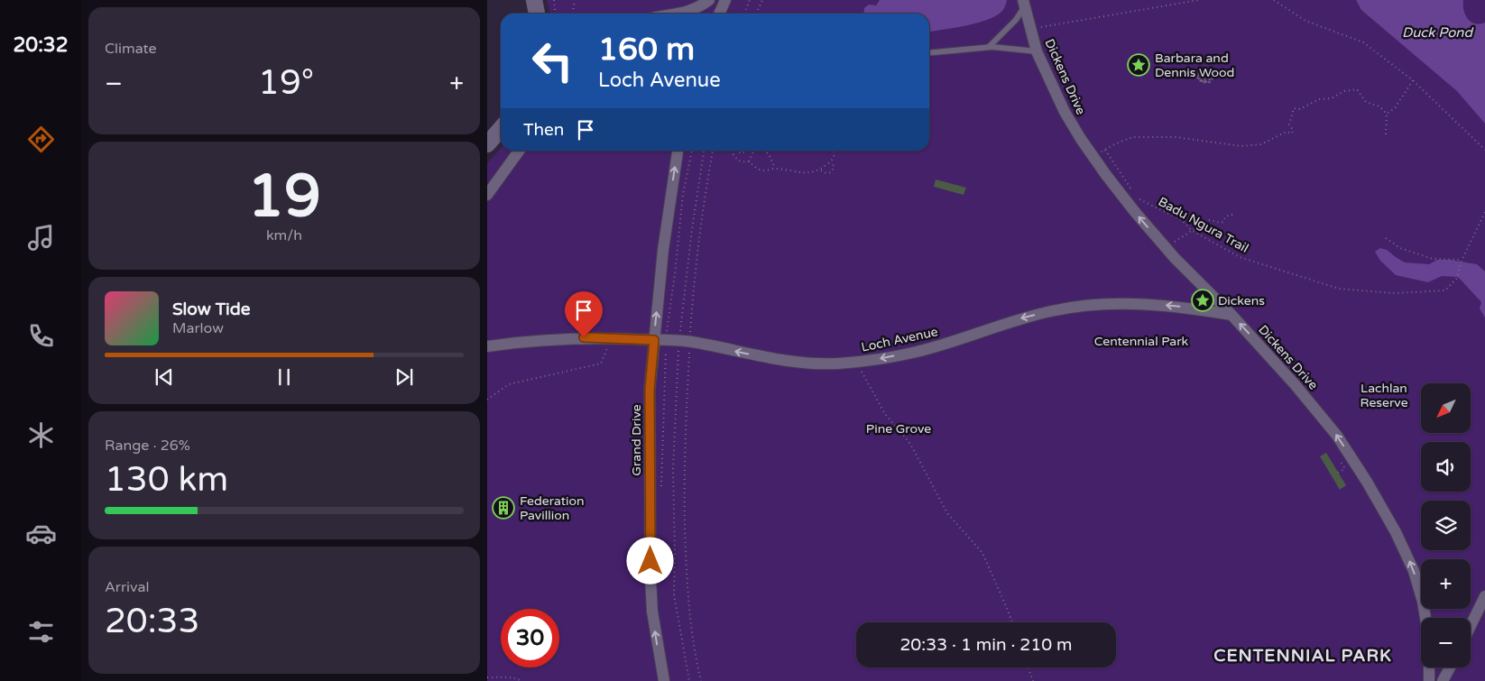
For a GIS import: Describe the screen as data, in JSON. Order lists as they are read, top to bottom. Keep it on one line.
{"streets":{"street":["Dickens Drive","Loch Avenue","Grand Drive"],"path":["Badu Ngura Trail"]},"crossings":[["Dickens Drive","Loch Avenue"],["Loch Avenue","Grand Drive"]],"one_way":["Dickens Drive","Loch Avenue","Grand Drive"],"districts":["CENTENNIAL PARK"],"water":["Duck Pond"],"parks":["Centennial Park","Lachlan Reserve","Pine Grove"],"places":{"place":["Barbara and Dennis Wood","Dickens"],"building":["Federation Pavillion"]},"north":"bottom left","page":{"tabs":"20:32","tile":["Climate",["19","km/h"],["Range · 26%","130 km"],["Arrival","20:33"]],"turn":["160 m","Loch Avenue"],"heat":["−","19°","+"],"then":"Then","song":["Slow Tide","Marlow"],"map_buttons":["+","−"],"limit":"30","trip":"20:33 · 1 min · 210 m"}}
